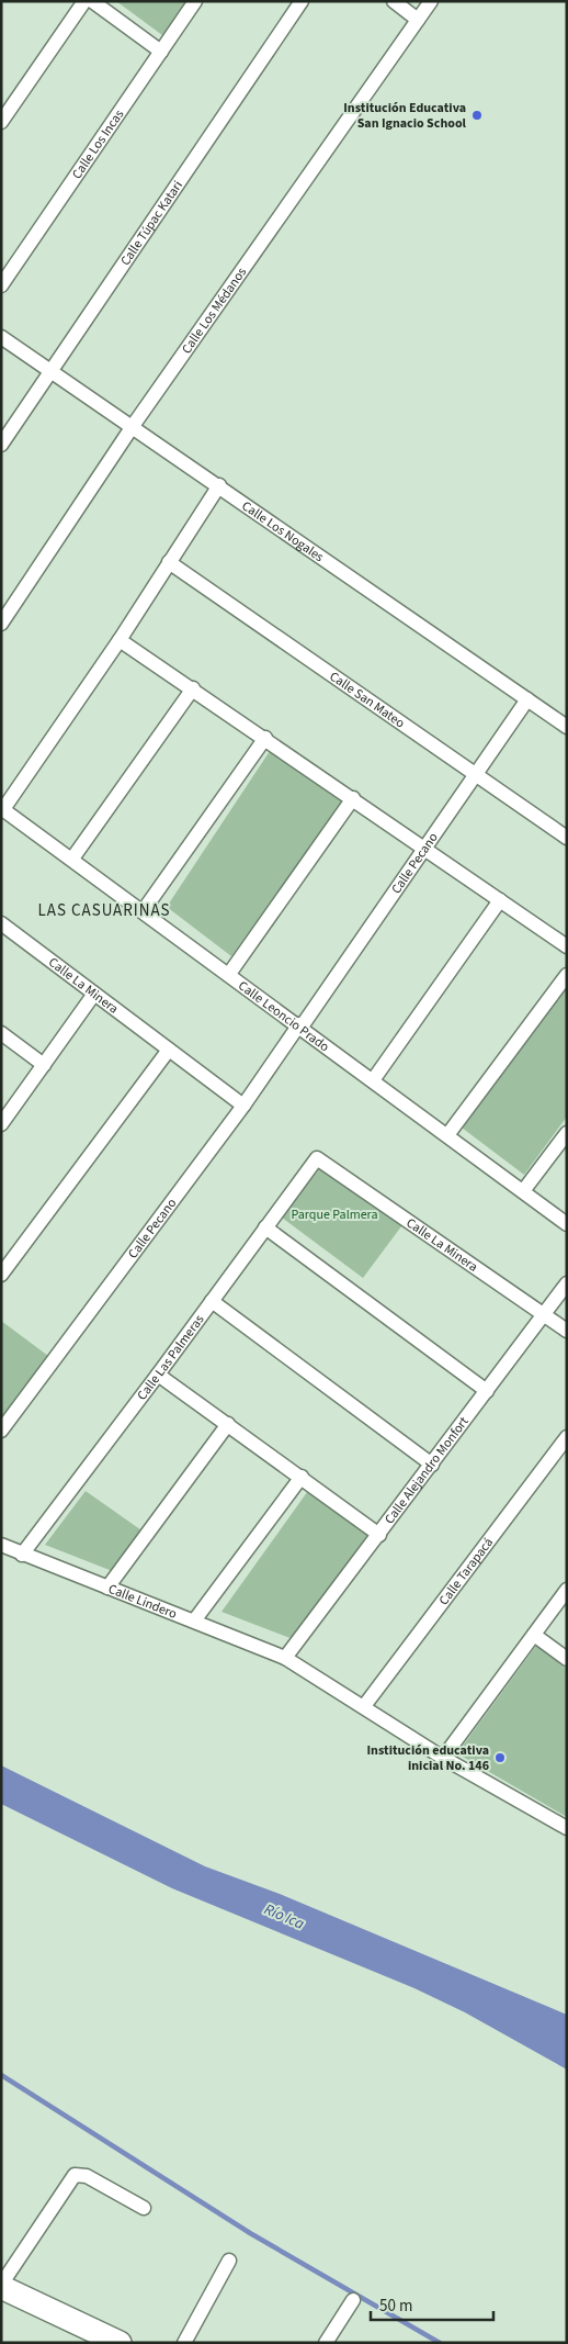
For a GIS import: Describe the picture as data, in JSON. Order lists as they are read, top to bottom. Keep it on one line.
{"streets":{"street":["Calle Los Incas","Calle Túpac Katari","Calle Los Médanos","Calle Los Nogales","Calle San Mateo","Calle Pecano","Calle La Minera","Calle Leoncio Prado","Calle Las Palmeras","Calle Alejandro Monfort","Calle Tarapacá","Calle Lindero"]},"crossings":[["Calle Túpac Katari","Calle Los Nogales"],["Calle Los Médanos","Calle Los Nogales"],["Calle Los Nogales","Calle Pecano"],["Calle San Mateo","Calle Pecano"],["Calle Pecano","Calle La Minera"],["Calle Pecano","Calle Leoncio Prado"],["Calle La Minera","Calle Las Palmeras"],["Calle La Minera","Calle Alejandro Monfort"],["Calle Las Palmeras","Calle Lindero"],["Calle Alejandro Monfort","Calle Lindero"],["Calle Tarapacá","Calle Lindero"]],"districts":["LAS CASUARINAS"],"water":["Río Ica"],"parks":["Parque Palmera"],"places":["Institución Educativa San Ignacio School","Institución educativa inicial No. 146"],"scale_bar":"50 m"}
